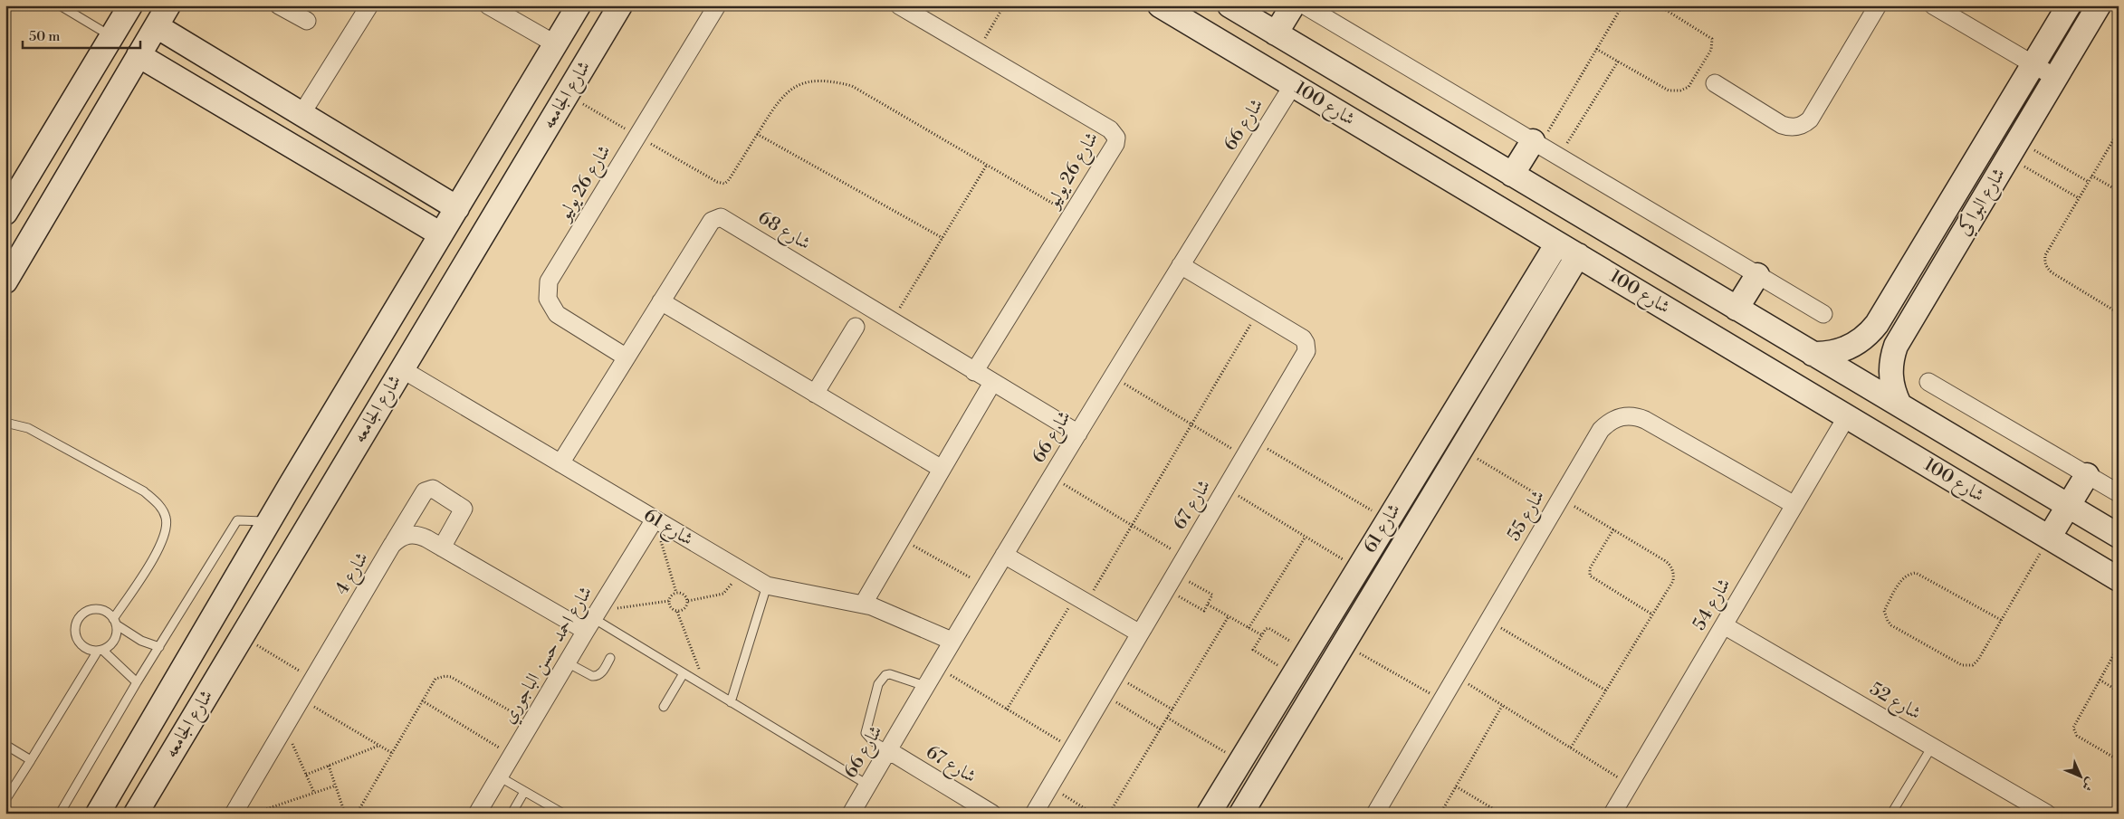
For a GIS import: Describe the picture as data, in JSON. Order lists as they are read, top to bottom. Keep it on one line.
{"streets":{"main road":["شارع الجامعه","شارع 100","شارع البواكي","شارع 61"],"street":["شارع 66","شارع 26 يوليو","شارع 68","شارع 67","شارع 55","شارع 4","شارع 54","شارع احمد حسن الباجوري","شارع 52"]},"crossings":[["شارع الجامعه","شارع 61"],["شارع 100","شارع 66"],["شارع 100","شارع البواكي"],["شارع 100","شارع 61"],["شارع 100","شارع 54"],["شارع 66","شارع 68"],["شارع 66","شارع 67"],["شارع 66","شارع 61"],["شارع 26 يوليو","شارع 68"],["شارع 68","شارع 61"],["شارع 55","شارع 54"],["شارع 61","شارع احمد حسن الباجوري"],["شارع 4","شارع احمد حسن الباجوري"],["شارع 54","شارع 52"]],"scale_bar":"50 m","north":"bottom right"}
